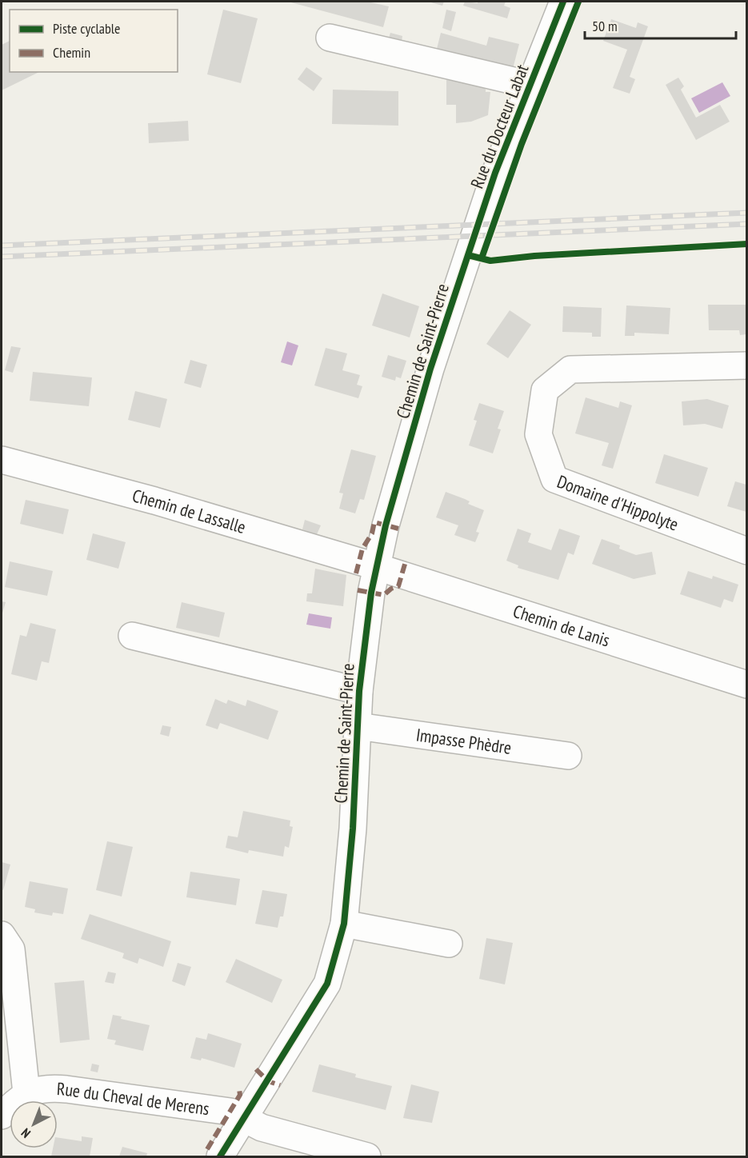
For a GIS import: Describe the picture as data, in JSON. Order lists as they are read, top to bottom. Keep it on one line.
{"streets":{"street":["Rue du Docteur Labat","Chemin de Saint-Pierre","Domaine d'Hippolyte","Chemin de Lassalle","Chemin de Lanis","Impasse Phèdre","Rue du Cheval de Merens"]},"crossings":[["Rue du Docteur Labat","Chemin de Saint-Pierre"],["Chemin de Saint-Pierre","Chemin de Lassalle"],["Chemin de Saint-Pierre","Chemin de Lanis"],["Chemin de Saint-Pierre","Impasse Phèdre"],["Chemin de Saint-Pierre","Rue du Cheval de Merens"],["Chemin de Lassalle","Chemin de Lanis"]],"legend":["Piste cyclable","Chemin"],"scale_bar":"50 m","north":"bottom left"}
